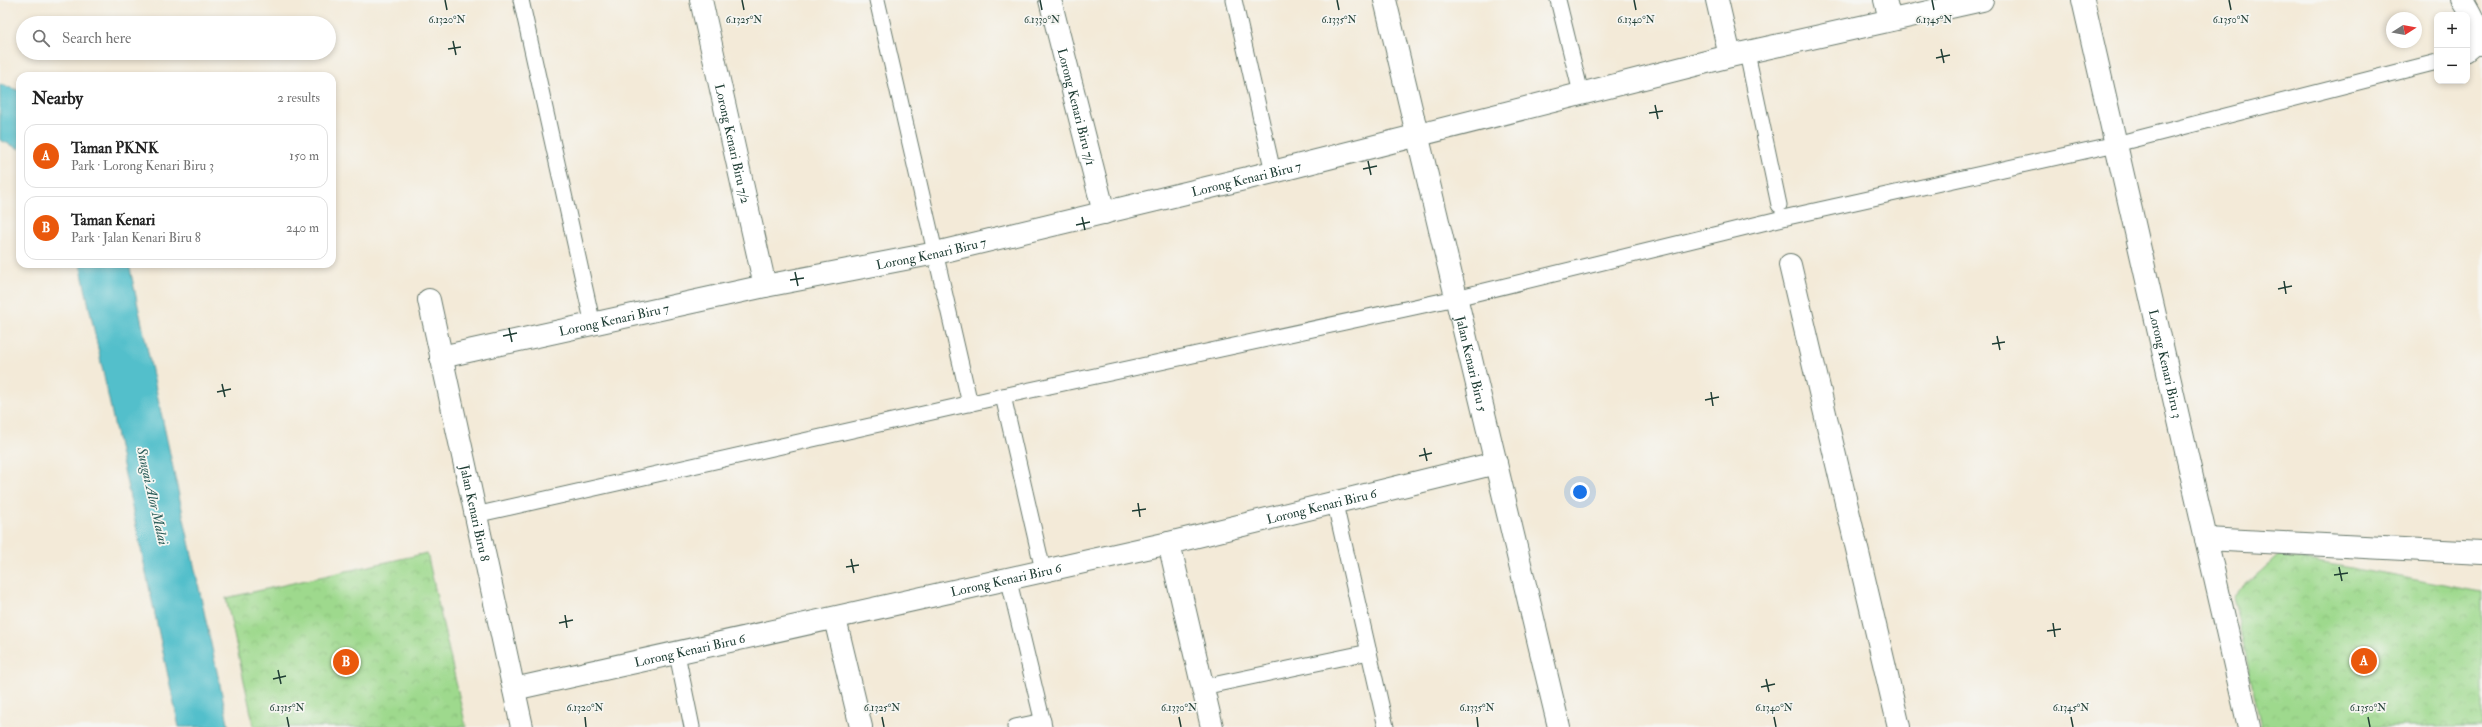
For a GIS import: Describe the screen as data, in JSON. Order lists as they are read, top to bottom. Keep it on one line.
{"streets":{"street":["Lorong Kenari Biru 7/1","Lorong Kenari Biru 7/2","Lorong Kenari Biru 7","Jalan Kenari Biru 5","Lorong Kenari Biru 3","Lorong Kenari Biru 6","Jalan Kenari Biru 8"]},"crossings":[["Lorong Kenari Biru 7/1","Lorong Kenari Biru 7"],["Lorong Kenari Biru 7/2","Lorong Kenari Biru 7"],["Lorong Kenari Biru 7","Jalan Kenari Biru 5"],["Lorong Kenari Biru 7","Jalan Kenari Biru 8"],["Jalan Kenari Biru 5","Lorong Kenari Biru 6"],["Lorong Kenari Biru 6","Jalan Kenari Biru 8"]],"water":["Sungai Alor Malai"],"north":"right","page":{"map_buttons":["+","−"],"search":"Search here","heading":["Nearby","2 results"],"list":[{"mark":"A","name":"Taman PKNK","note":"Park · Lorong Kenari Biru 3","value":"150 m"},{"mark":"B","name":"Taman Kenari","note":"Park · Jalan Kenari Biru 8","value":"240 m"}],"pins":["A","B"]},"coordinates":["6.1320°N","6.1325°N","6.1330°N","6.1335°N","6.1340°N","6.1345°N","6.1350°N","6.1315°N"]}
